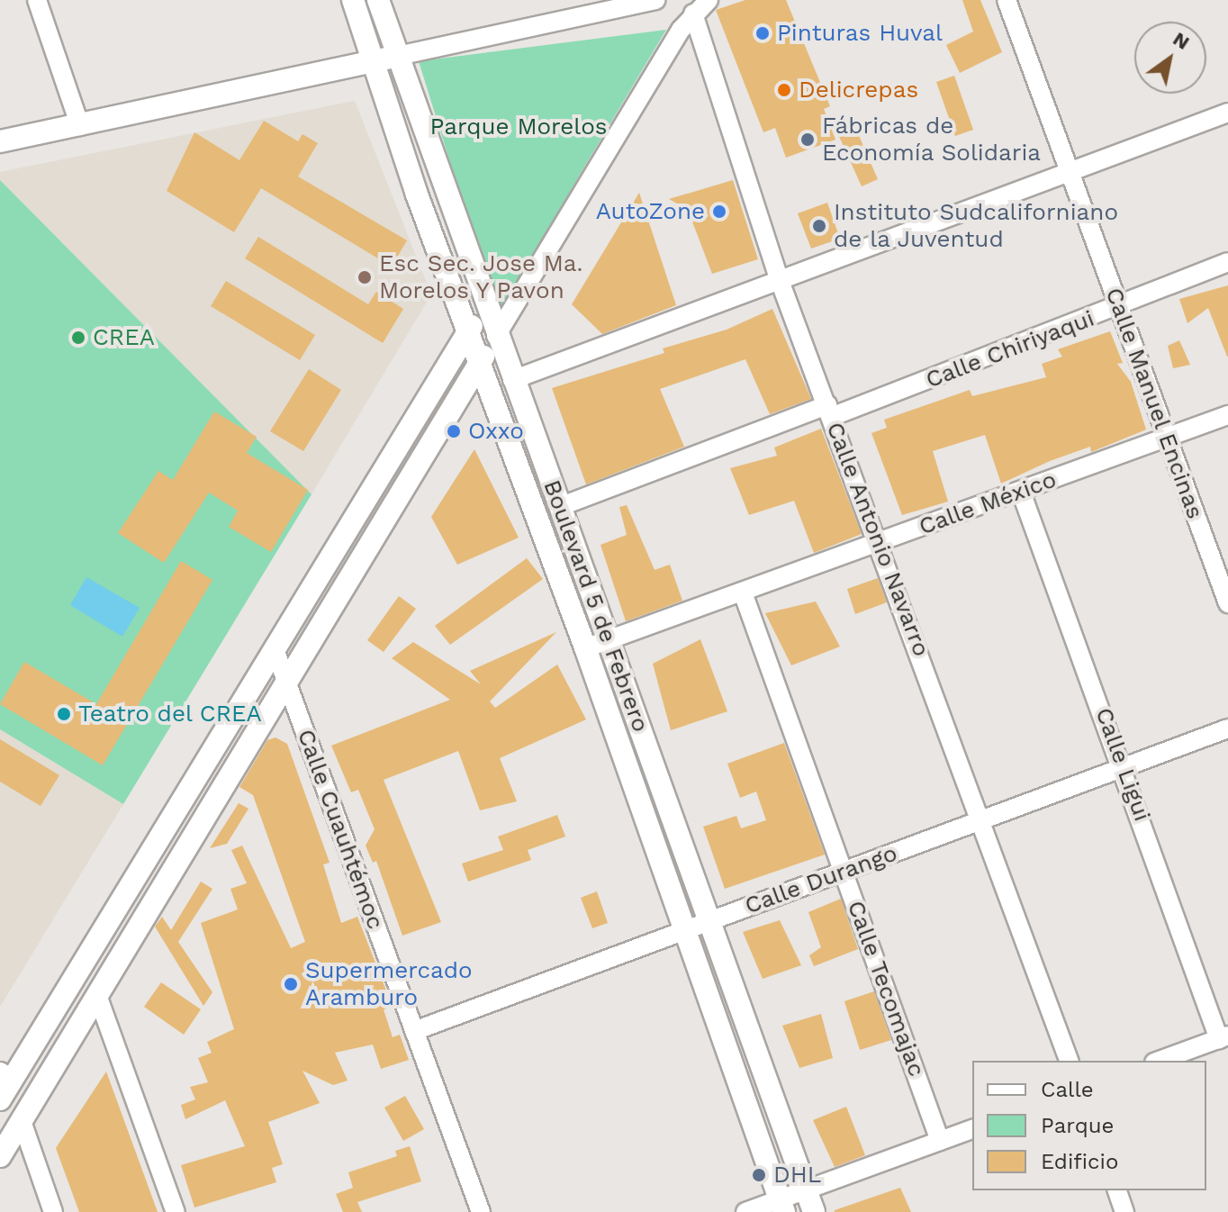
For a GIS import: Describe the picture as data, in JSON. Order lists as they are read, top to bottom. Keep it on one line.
{"streets":{"main road":["Boulevard 5 de Febrero"],"street":["Calle Chiriyaqui","Calle Manuel Encinas","Calle México","Calle Antonio Navarro","Calle Ligui","Calle Cuauhtémoc","Calle Durango","Calle Tecomajac"]},"crossings":[["Calle Chiriyaqui","Calle Manuel Encinas"],["Calle Chiriyaqui","Calle Antonio Navarro"],["Calle Chiriyaqui","Boulevard 5 de Febrero"],["Calle Manuel Encinas","Calle México"],["Calle México","Calle Antonio Navarro"],["Calle México","Boulevard 5 de Febrero"],["Calle México","Calle Ligui"],["Calle México","Calle Tecomajac"],["Calle Antonio Navarro","Calle Durango"],["Boulevard 5 de Febrero","Calle Durango"],["Calle Ligui","Calle Durango"],["Calle Cuauhtémoc","Calle Durango"],["Calle Durango","Calle Tecomajac"]],"parks":["Parque Morelos"],"places":["Pinturas Huval","Delicrepas","Fábricas de Economía Solidaria","AutoZone","Instituto Sudcaliforniano de la Juventud","Esc Sec. Jose Ma. Morelos Y Pavon","CREA","Oxxo","Teatro del CREA","Supermercado Aramburo","DHL"],"legend":["Calle","Parque","Edificio"],"north":"top right"}
